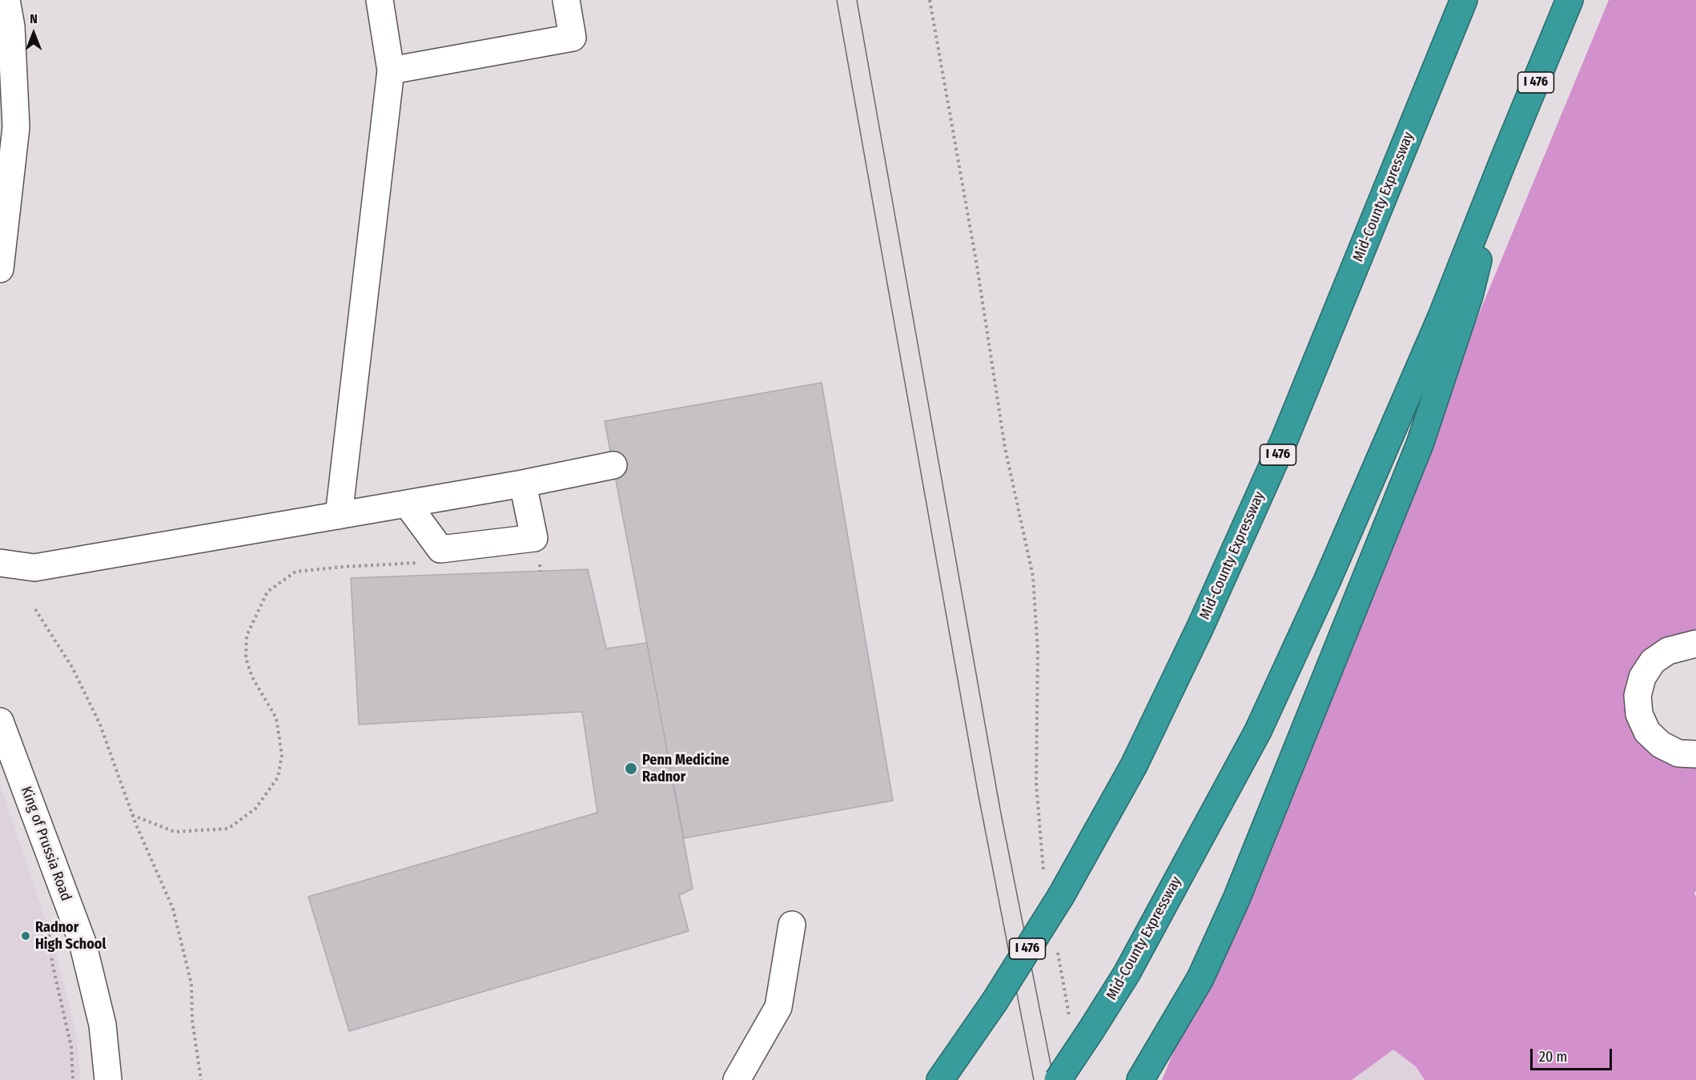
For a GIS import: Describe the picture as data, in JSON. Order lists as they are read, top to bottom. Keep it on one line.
{"streets":{"highway":["I 476","Mid-County Expressway"],"street":["King of Prussia Road"]},"places":["Penn Medicine Radnor","Radnor High School"],"scale_bar":"20 m","north":"top"}
